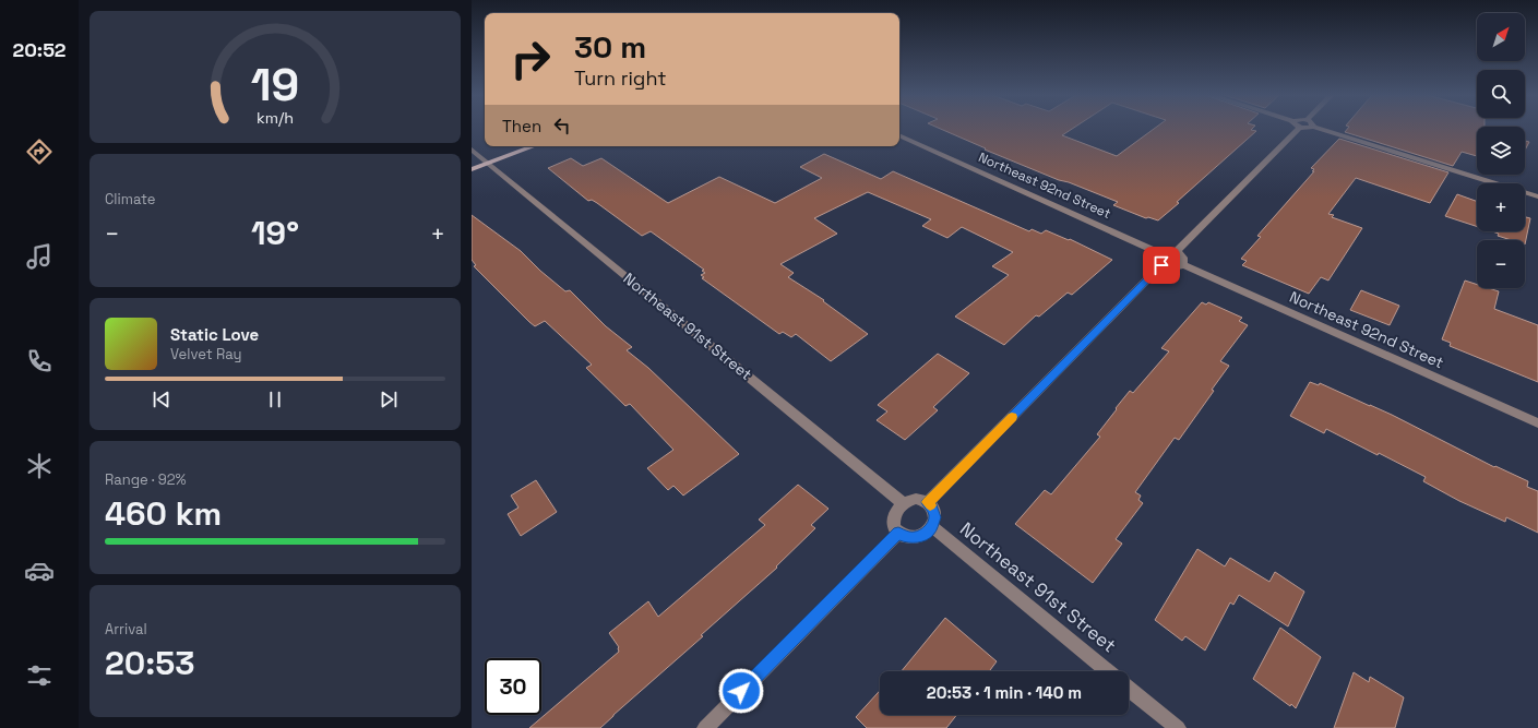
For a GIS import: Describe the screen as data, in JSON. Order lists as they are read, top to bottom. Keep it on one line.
{"streets":{"street":["Northeast 92nd Street","Northeast 91st Street"]},"north":"top right","page":{"tabs":"20:52","map_buttons":["+","−"],"turn":["30 m","Turn right"],"then":"Then","tile":["Climate",["Range · 92%","460 km"],["Arrival","20:53"]],"heat":["−","19°","+"],"song":["Static Love","Velvet Ray"],"limit":"30","trip":"20:53 · 1 min · 140 m","gauge":["19","km/h"]}}
